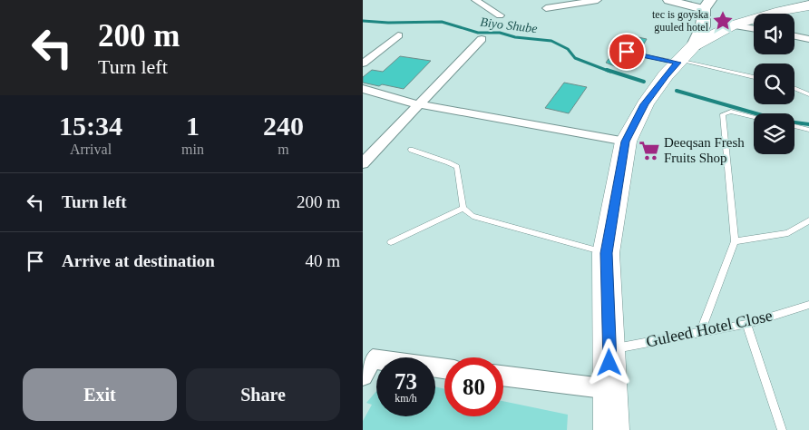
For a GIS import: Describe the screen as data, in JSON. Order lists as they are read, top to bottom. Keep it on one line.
{"streets":{"lane":["Guleed Hotel Close"]},"water":["Biyo Shube"],"places":{"place":["tec is goyska guuled hotel"],"supermarket":["Deeqsan Fresh Fruits Shop"]},"page":{"turn":["200 m","Turn left"],"eta":["15:34","Arrival","1","min","240","m"],"list":[{"name":"Turn left","value":"200 m"},{"name":"Arrive at destination","value":"40 m"}],"speed":"73 km/h","limit":"80","buttons":["Exit","Share"]}}
